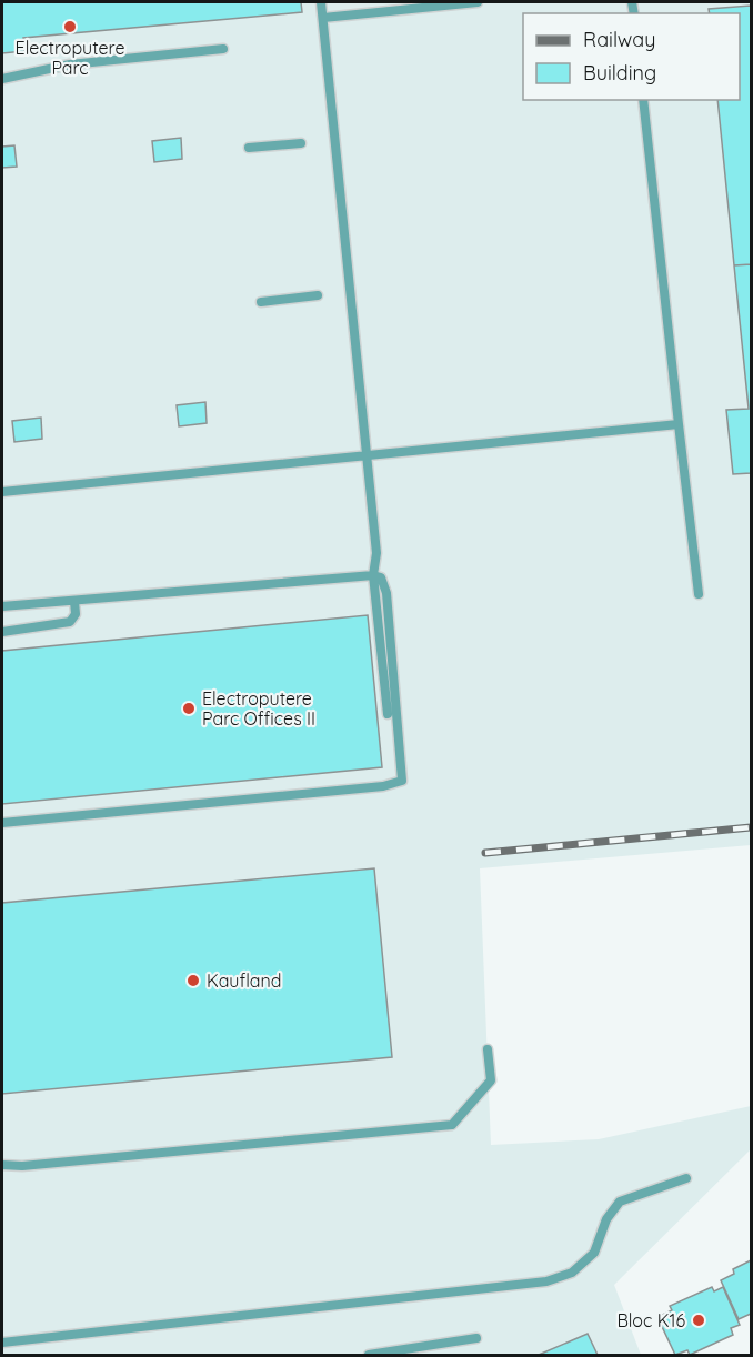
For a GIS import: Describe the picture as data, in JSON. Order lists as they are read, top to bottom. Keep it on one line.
{"places":["Electroputere Parc","Electroputere Parc Offices II","Kaufland","Bloc K16"],"legend":["Railway","Building"]}
